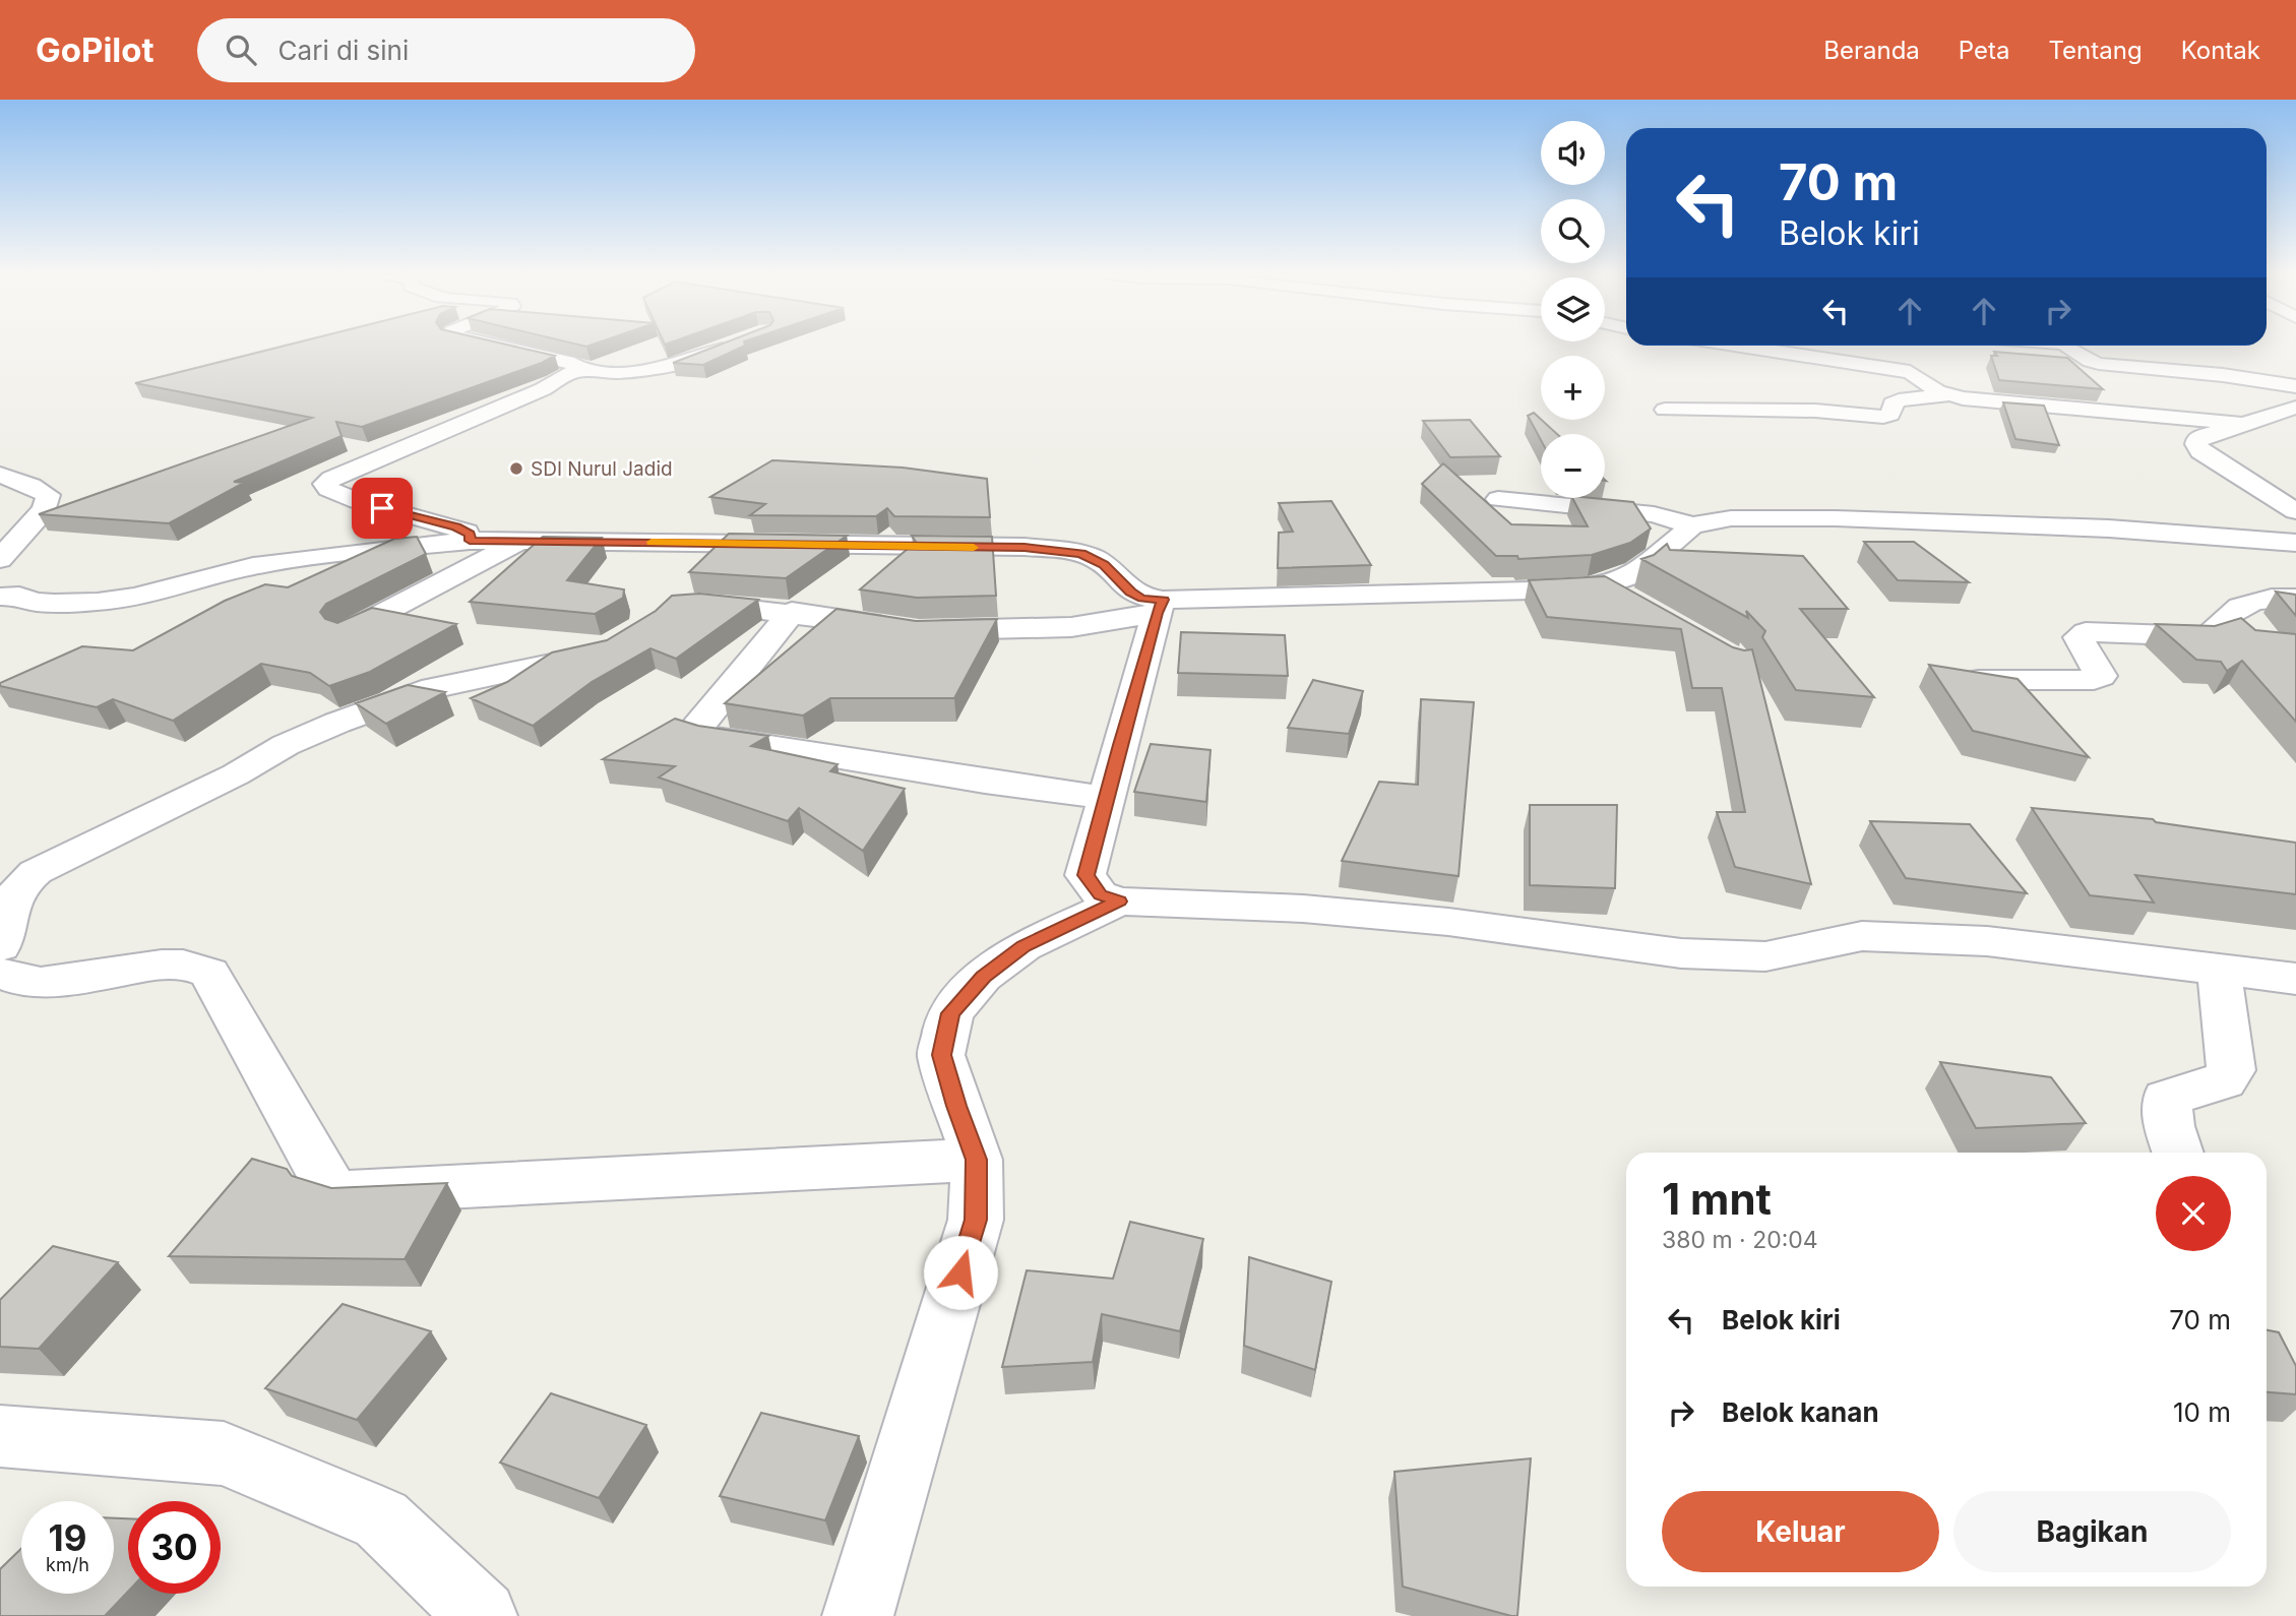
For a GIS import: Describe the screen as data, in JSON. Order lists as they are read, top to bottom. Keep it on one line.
{"places":["SDI Nurul Jadid"],"page":{"header":"GoPilot","search":"Cari di sini","nav":["Beranda","Peta","Tentang","Kontak"],"map_buttons":["+","−"],"turn":["70 m","Belok kiri"],"heading":["1 mnt","380 m · 20:04"],"list":[{"name":"Belok kiri","value":"70 m"},{"name":"Belok kanan","value":"10 m"}],"buttons":["Keluar","Bagikan"],"speed":"19 km/h","limit":"30"}}
